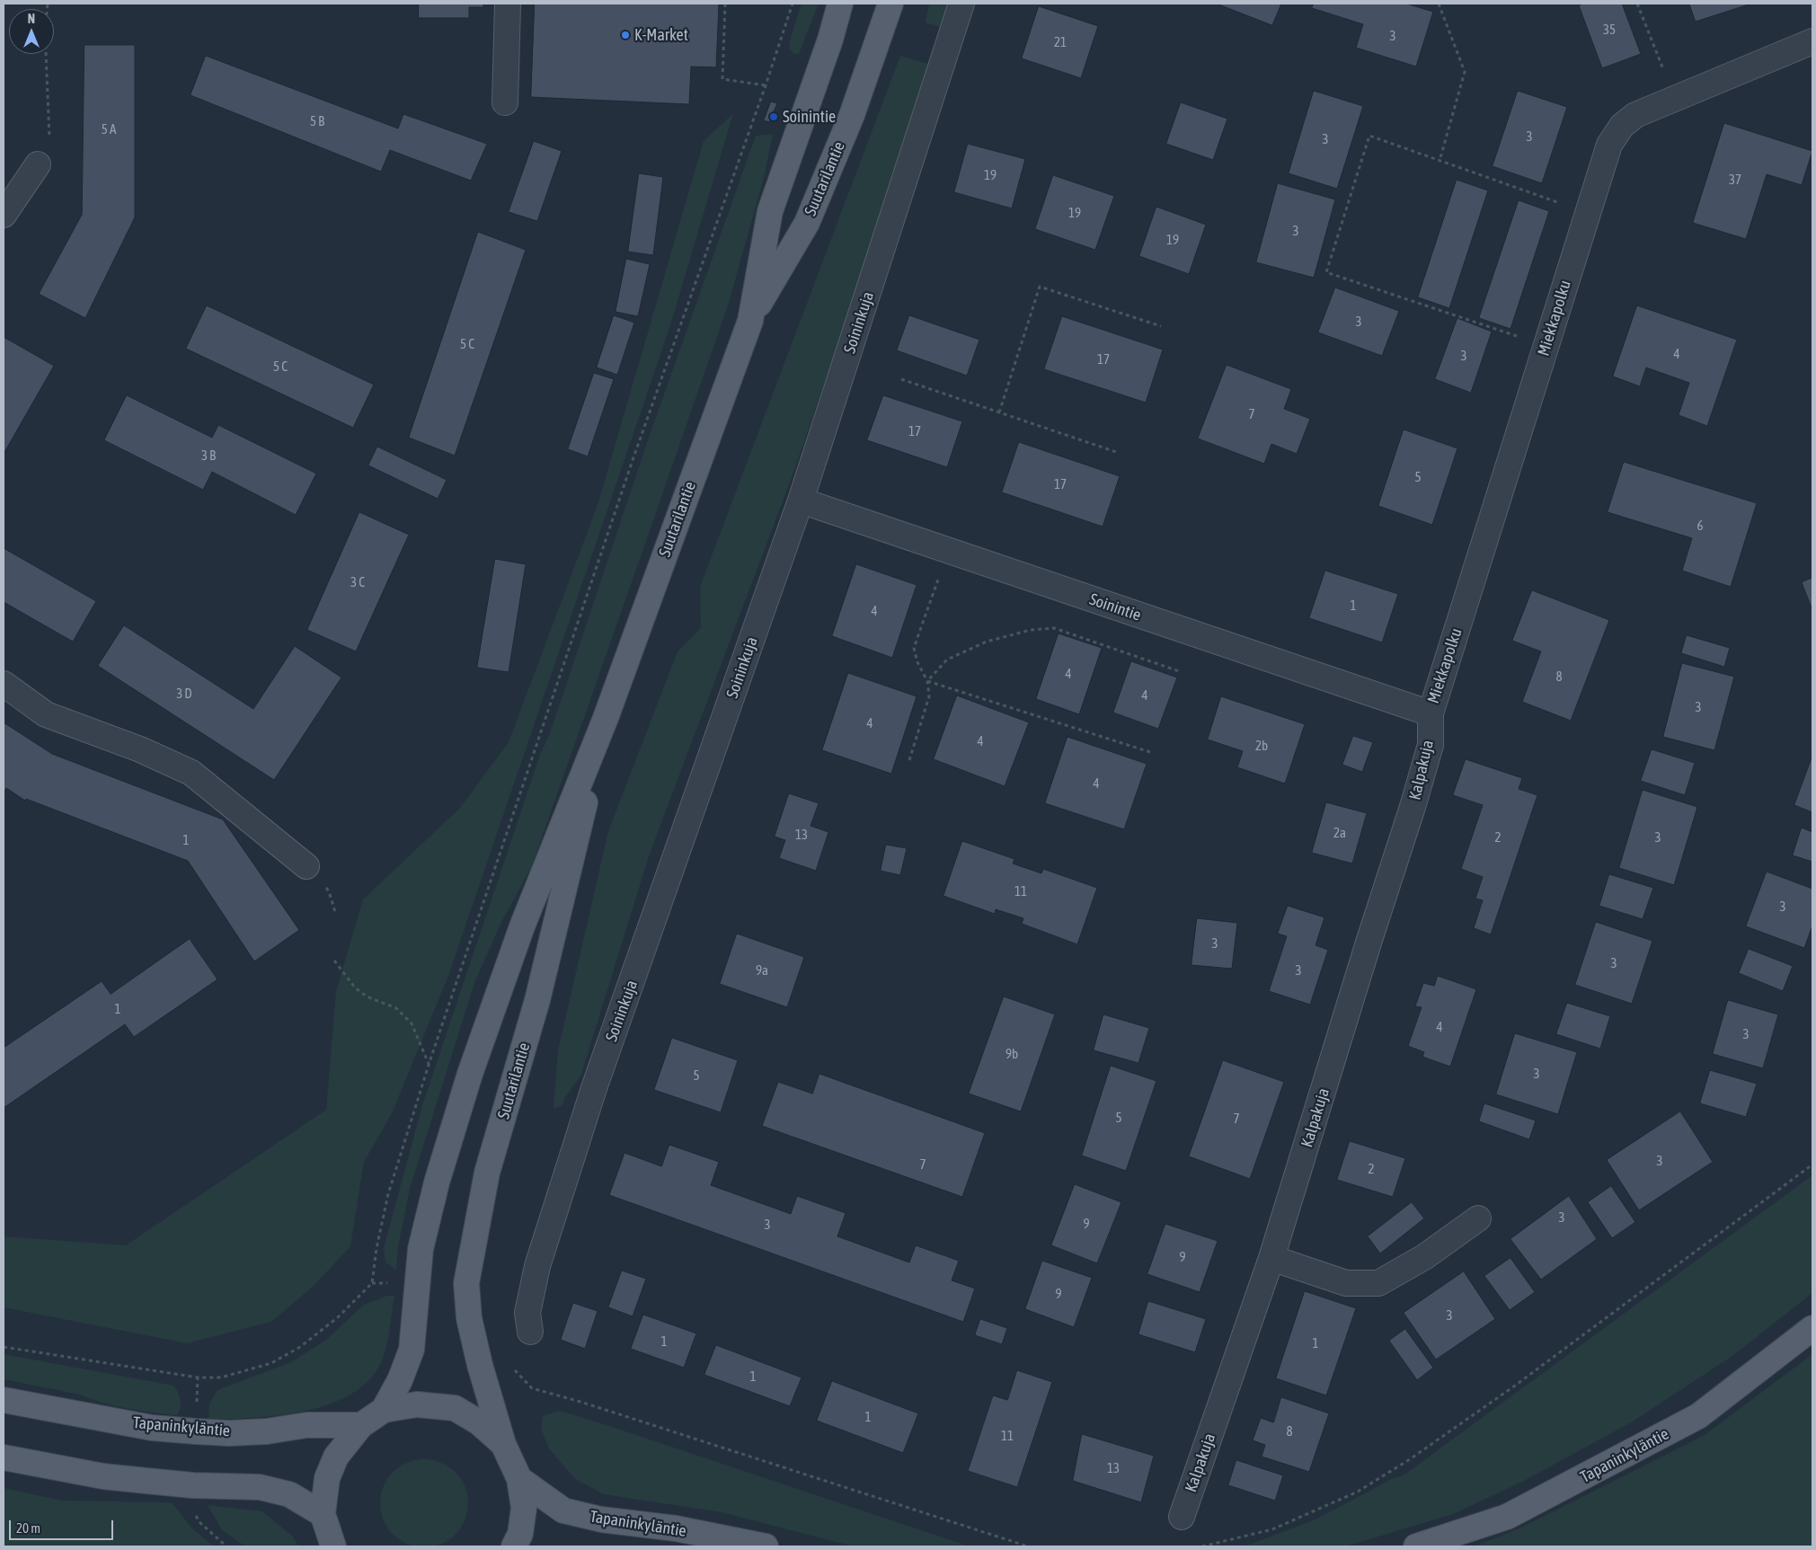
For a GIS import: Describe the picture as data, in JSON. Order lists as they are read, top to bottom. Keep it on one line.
{"streets":{"main road":["Suutarilantie","Tapaninkyläntie"],"street":["Miekkapolku","Soininkuja","Soinintie","Kalpakuja"]},"crossings":[["Suutarilantie","Tapaninkyläntie"],["Miekkapolku","Soinintie"],["Miekkapolku","Kalpakuja"],["Soininkuja","Soinintie"],["Soinintie","Kalpakuja"]],"places":["K-Market","Soinintie"],"house_numbers":["35","3","21","5 B","5 A","3","3","19","37","19","3","19","3","5 C","4","3","17","5 C","7","17","3 B","5","17","6","3 C","1","4","4","8","3 D","4","3","4","4","2b","4","2a","13","2","3","1","11","3","3","3","9a","3","1","4","3","9b","3","5","5","7","3","7","2","3","9","3","9","9","3","1","1","1","1","8","11","13"],"scale_bar":"20 m","north":"top"}
